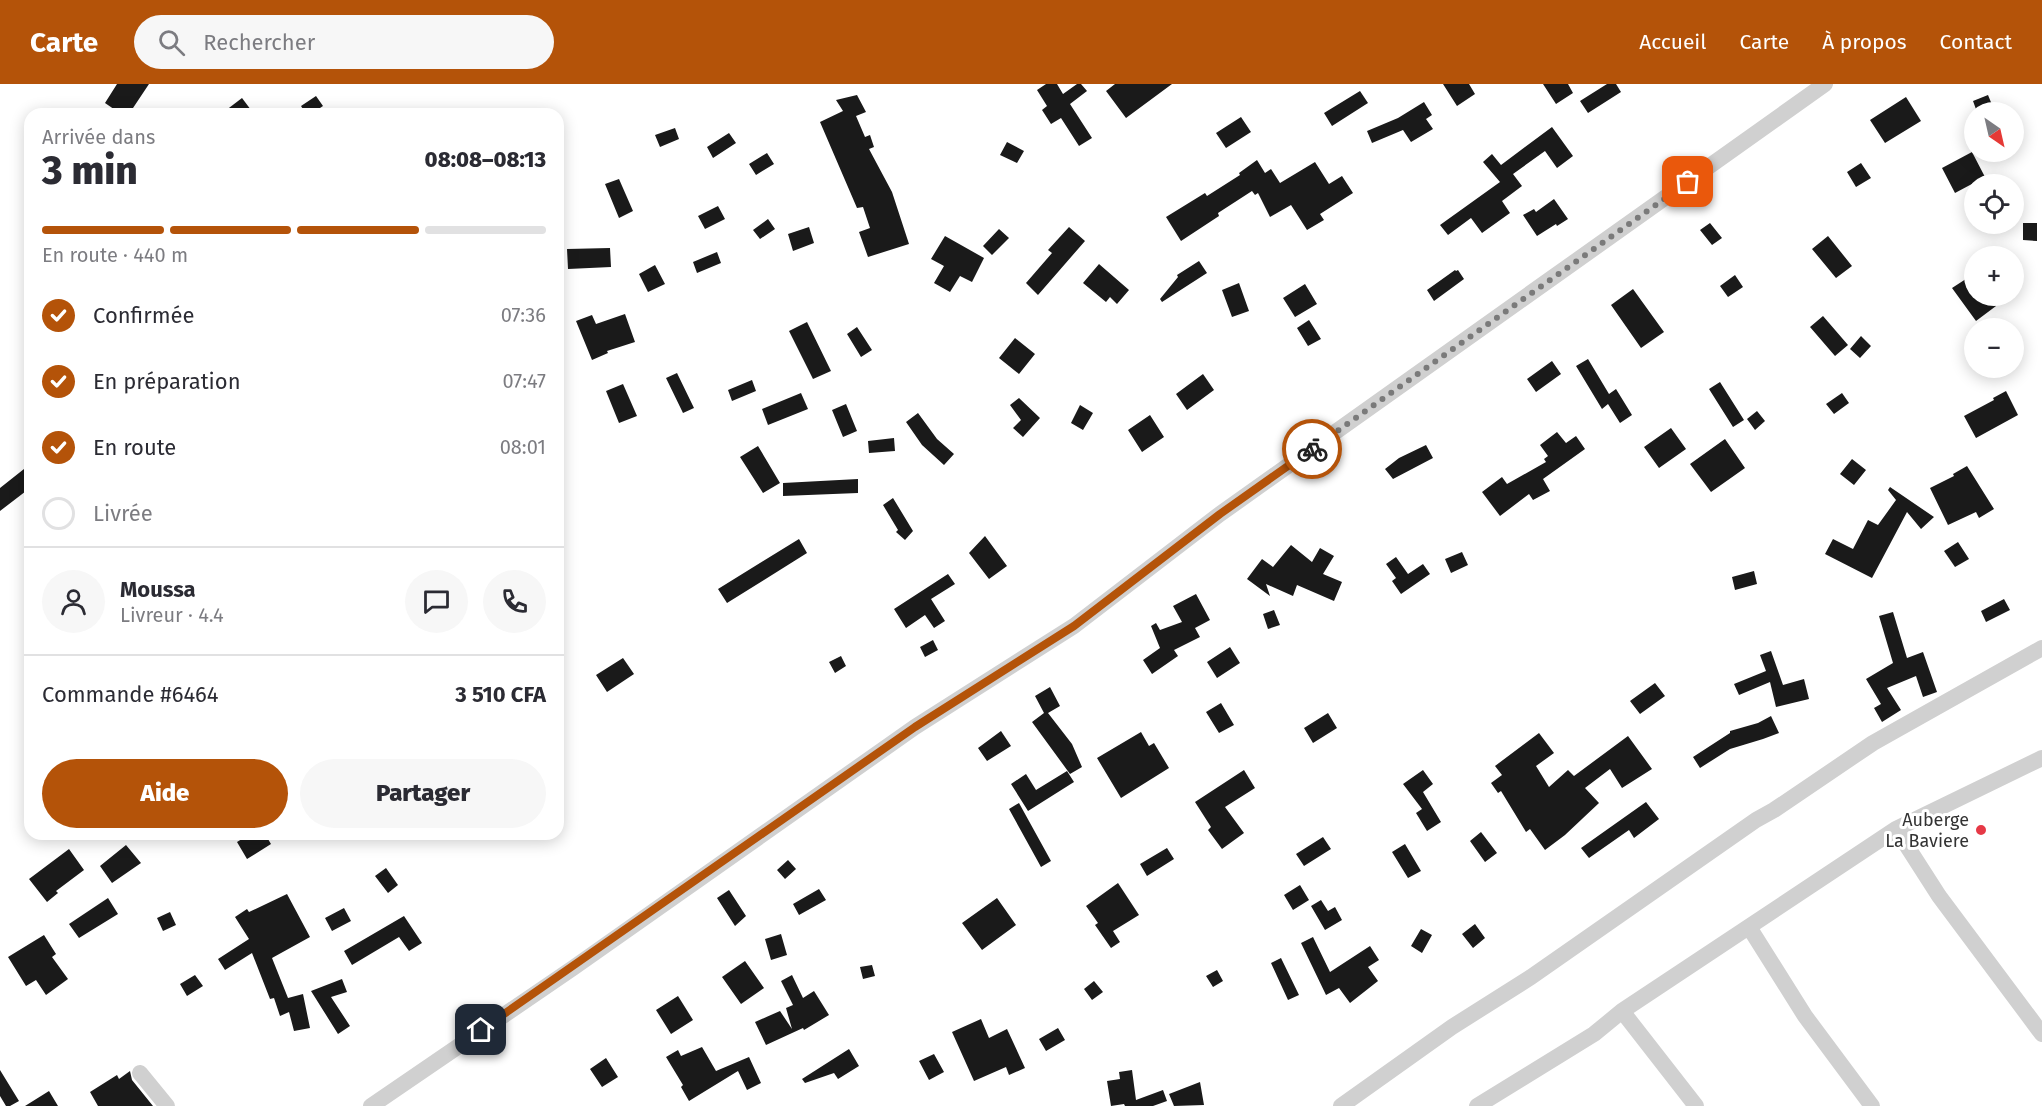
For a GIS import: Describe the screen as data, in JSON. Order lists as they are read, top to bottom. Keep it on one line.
{"places":["Auberge La Baviere"],"north":"bottom right","page":{"header":"Carte","search":"Rechercher","nav":["Accueil","Carte","À propos","Contact"],"map_buttons":["+","−"],"heading":["3 min","Arrivée dans","08:08–08:13"],"panel":["Moussa","Livreur · 4.4","Commande #6464","3 510 CFA"],"bar":"En route · 440 m","list":[["Confirmée","07:36"],["En préparation","07:47"],["En route","08:01"],"Livrée"],"buttons":["Aide","Partager"]}}
